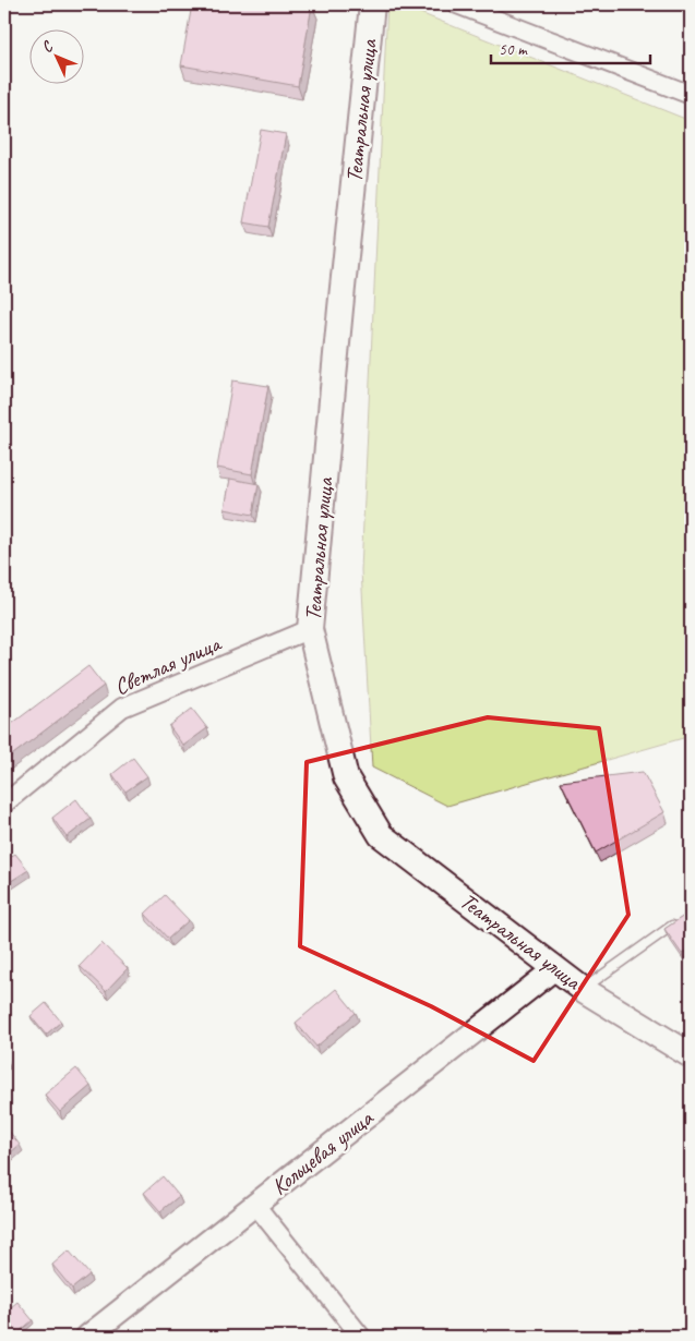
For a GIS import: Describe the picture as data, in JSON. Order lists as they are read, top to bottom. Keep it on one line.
{"streets":{"main road":["Театральная улица"],"street":["Светлая улица","Кольцевая улица"]},"crossings":[["Театральная улица","Светлая улица"],["Театральная улица","Кольцевая улица"]],"scale_bar":"50 m","north":"top left"}
